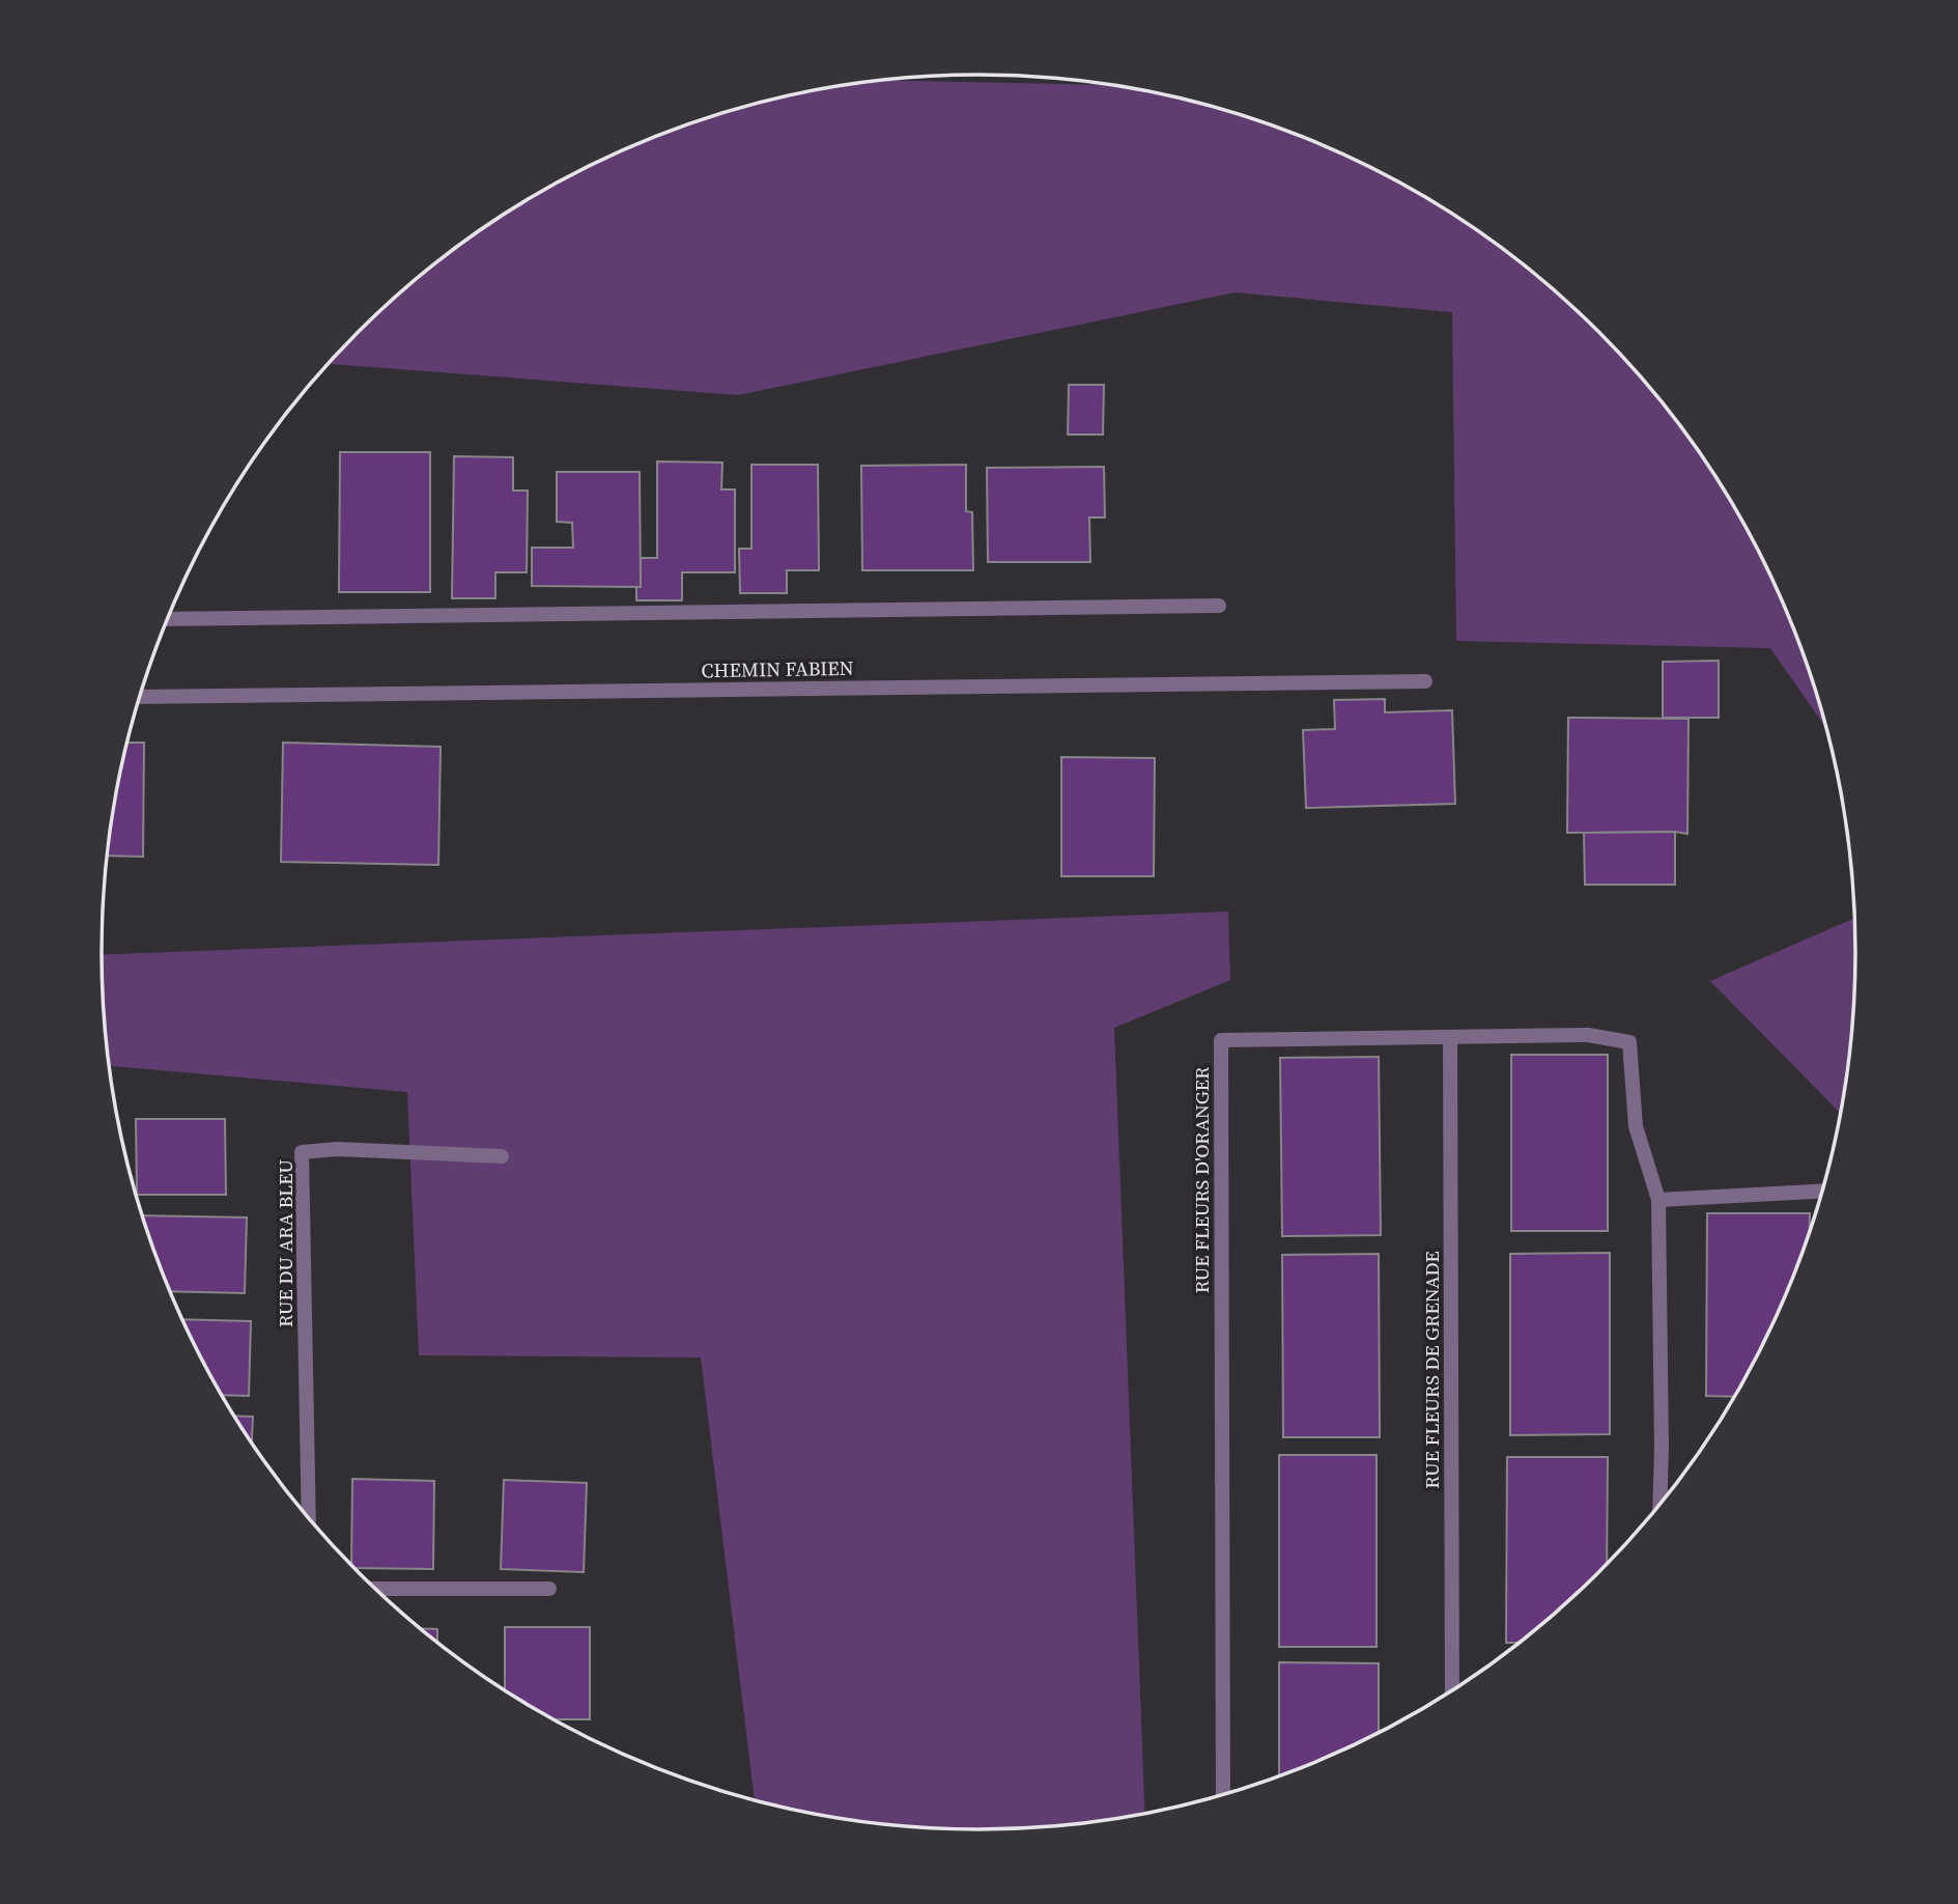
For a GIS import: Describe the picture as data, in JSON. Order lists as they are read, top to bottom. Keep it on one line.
{"streets":{"street":["CHEMIN FABIEN","RUE FLEURS D'ORANGER","RUE DU ARA BLEU","RUE FLEURS DE GRENADE"]},"crossings":[["RUE FLEURS D'ORANGER","RUE FLEURS DE GRENADE"]]}
